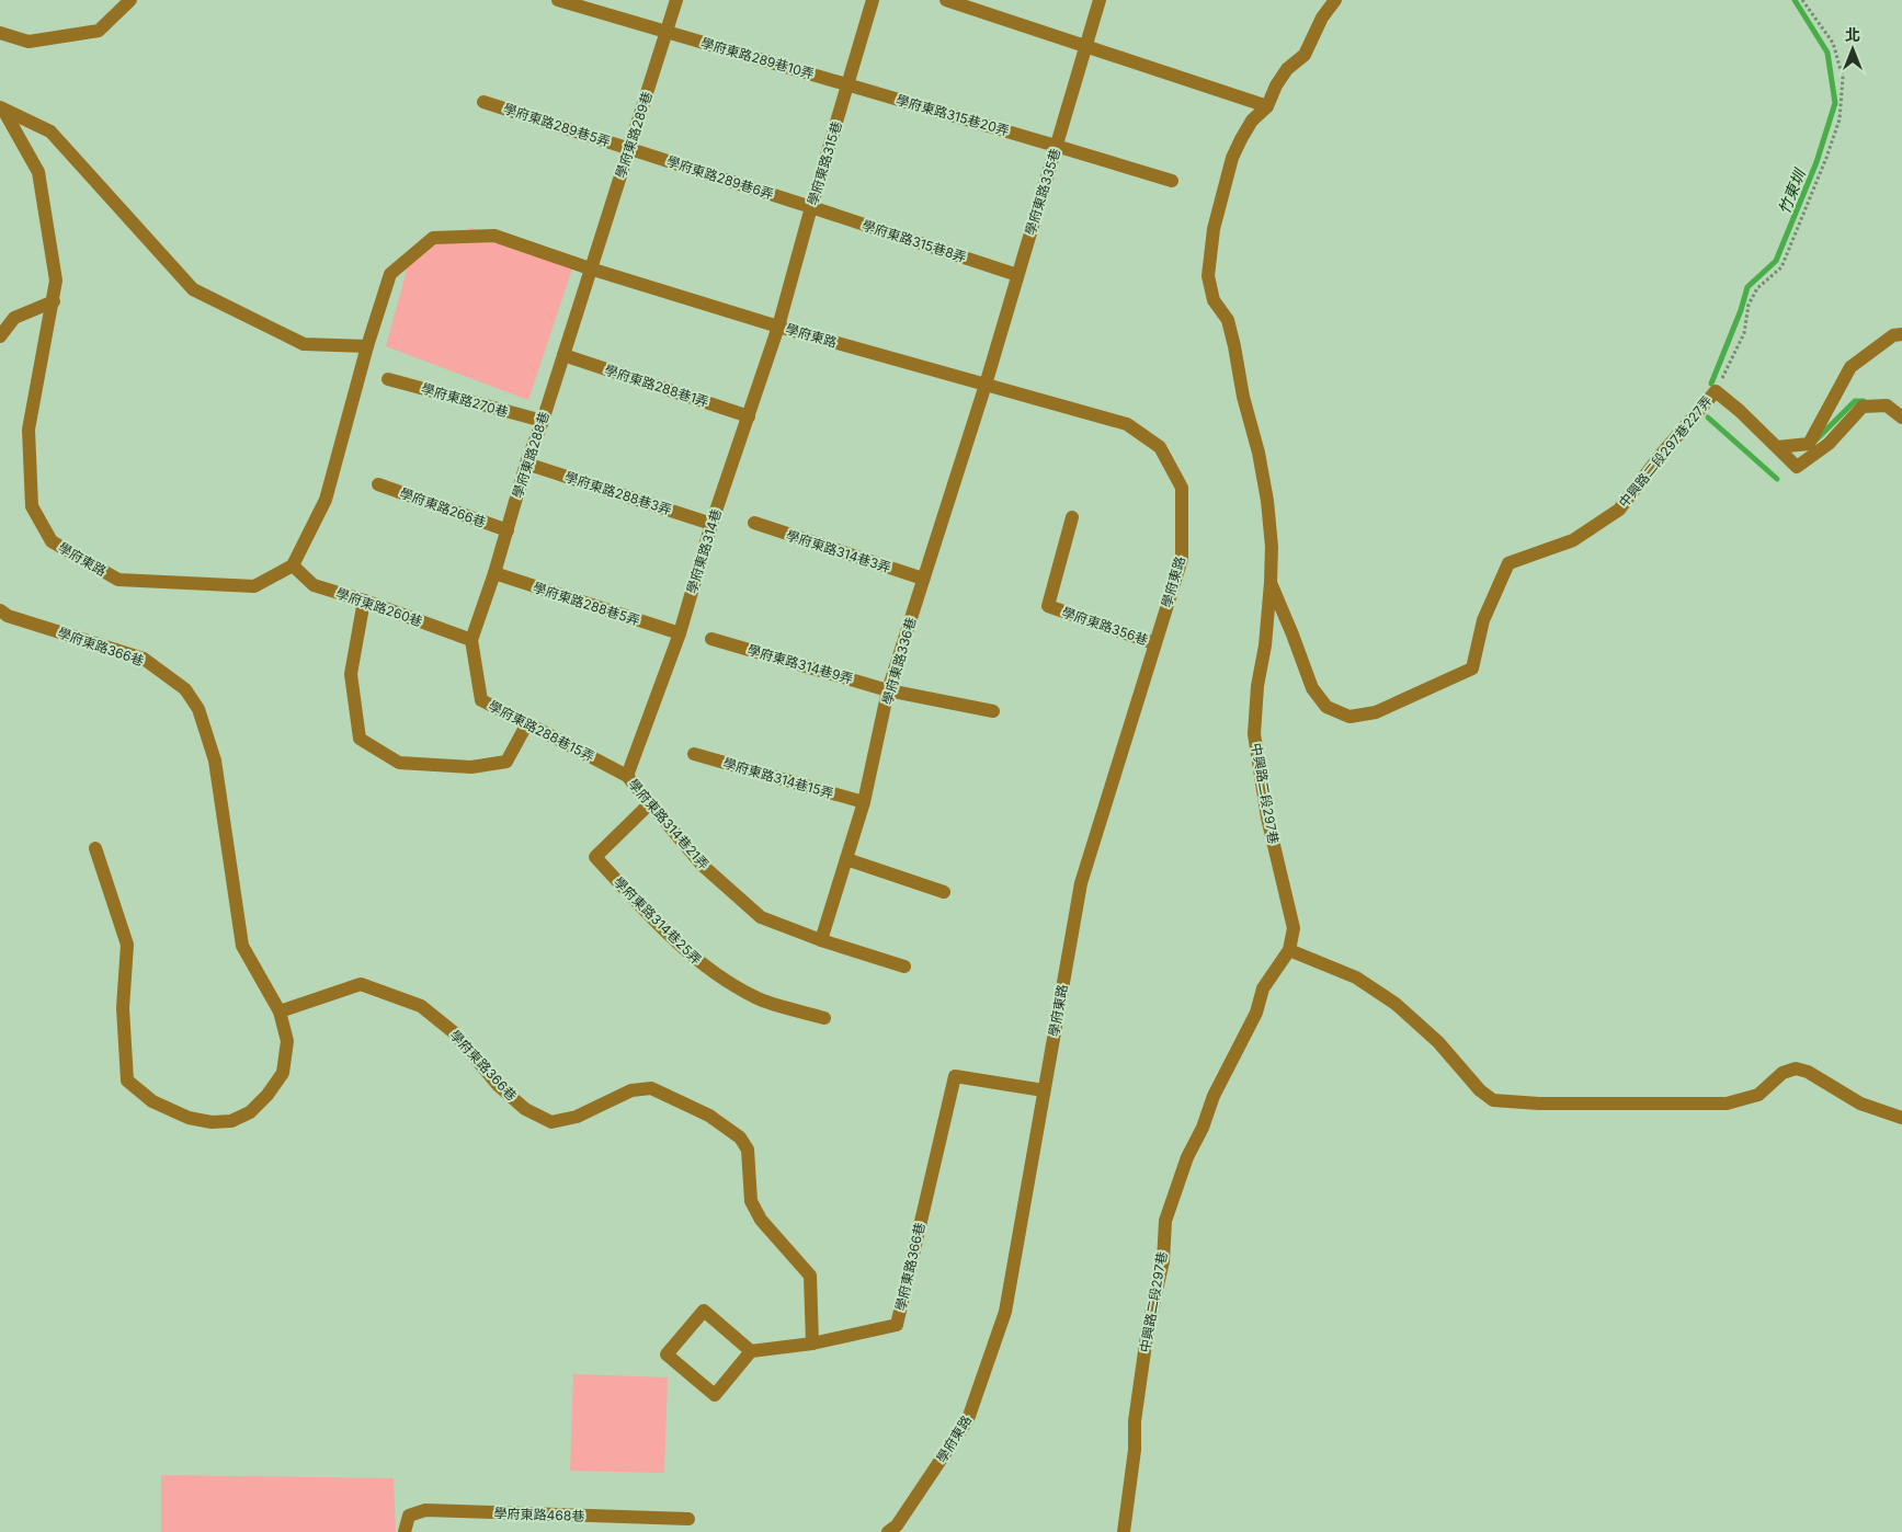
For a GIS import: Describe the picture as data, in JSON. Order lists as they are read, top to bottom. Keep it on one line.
{"streets":{"street":["學府東路289巷10弄","學府東路315巷20弄","學府東路289巷5弄","學府東路289巷","學府東路315巷","學府東路289巷6弄","學府東路335巷","學府東路315巷8弄","學府東路","學府東路288巷1弄","學府東路270巷","中興路二段297巷227弄","學府東路288巷","學府東路288巷3弄","學府東路266巷","學府東路314巷","學府東路314巷3弄","學府東路288巷5弄","學府東路260巷","學府東路356巷","學府東路366巷","學府東路336巷","學府東路314巷9弄","學府東路288巷15弄","學府東路314巷15弄","中興路二段297巷","學府東路314巷21弄","學府東路314巷25弄","學府東路468巷"]},"crossings":[["學府東路289巷10弄","學府東路315巷20弄"],["學府東路289巷10弄","學府東路289巷"],["學府東路289巷10弄","學府東路315巷"],["學府東路315巷20弄","學府東路315巷"],["學府東路315巷20弄","學府東路335巷"],["學府東路289巷5弄","學府東路289巷"],["學府東路289巷5弄","學府東路289巷6弄"],["學府東路289巷","學府東路289巷6弄"],["學府東路289巷","學府東路"],["學府東路289巷","學府東路288巷"],["學府東路315巷","學府東路289巷6弄"],["學府東路315巷","學府東路315巷8弄"],["學府東路315巷","學府東路"],["學府東路315巷","學府東路314巷"],["學府東路289巷6弄","學府東路315巷8弄"],["學府東路335巷","學府東路315巷8弄"],["學府東路335巷","學府東路"],["學府東路335巷","學府東路336巷"],["學府東路","學府東路288巷"],["學府東路","學府東路314巷"],["學府東路","學府東路260巷"],["學府東路","學府東路356巷"],["學府東路","學府東路366巷"],["學府東路","學府東路336巷"],["學府東路288巷1弄","學府東路288巷"],["學府東路288巷1弄","學府東路314巷"],["學府東路270巷","學府東路288巷"],["中興路二段297巷227弄","中興路二段297巷"],["學府東路288巷","學府東路288巷3弄"],["學府東路288巷","學府東路266巷"],["學府東路288巷","學府東路288巷5弄"],["學府東路288巷","學府東路260巷"],["學府東路288巷","學府東路288巷15弄"],["學府東路288巷3弄","學府東路314巷"],["學府東路314巷","學府東路288巷5弄"],["學府東路314巷","學府東路288巷15弄"],["學府東路314巷","學府東路314巷21弄"],["學府東路314巷3弄","學府東路336巷"],["學府東路260巷","學府東路288巷15弄"],["學府東路336巷","學府東路314巷9弄"],["學府東路336巷","學府東路314巷15弄"],["學府東路336巷","學府東路314巷21弄"],["學府東路288巷15弄","學府東路314巷21弄"],["學府東路314巷21弄","學府東路314巷25弄"]],"water":["竹東圳"],"north":"top"}
